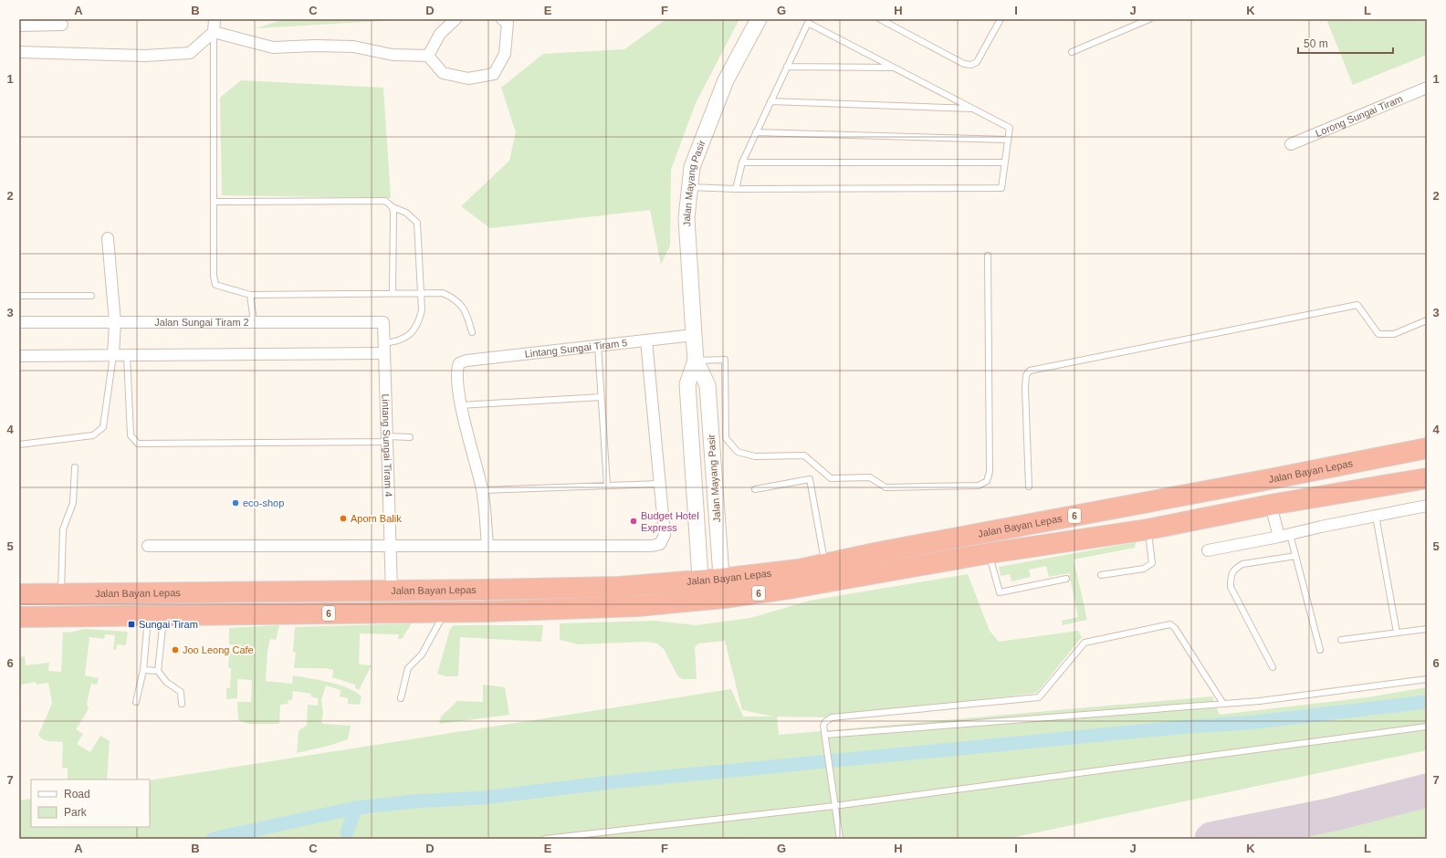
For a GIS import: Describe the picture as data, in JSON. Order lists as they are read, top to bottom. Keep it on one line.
{"streets":{"highway":["Jalan Bayan Lepas","6"],"street":["Lorong Sungai Tiram","Jalan Mayang Pasir","Jalan Sungai Tiram 2","Lintang Sungai Tiram 5","Lintang Sungai Tiram 4"]},"crossings":[["Jalan Mayang Pasir","Lintang Sungai Tiram 5"],["Jalan Mayang Pasir","Jalan Bayan Lepas"],["Jalan Sungai Tiram 2","Lintang Sungai Tiram 4"],["Lintang Sungai Tiram 4","Jalan Bayan Lepas"]],"places":{"other":["eco-shop","Apom Balik","Budget Hotel Express","Joo Leong Cafe"],"transit":["Sungai Tiram"]},"legend":["Road","Park"],"scale_bar":"50 m","grid":{"columns":["A","B","C","D","E","F","G","H","I","J","K","L"],"rows":["1","2","3","4","5","6","7"]}}
